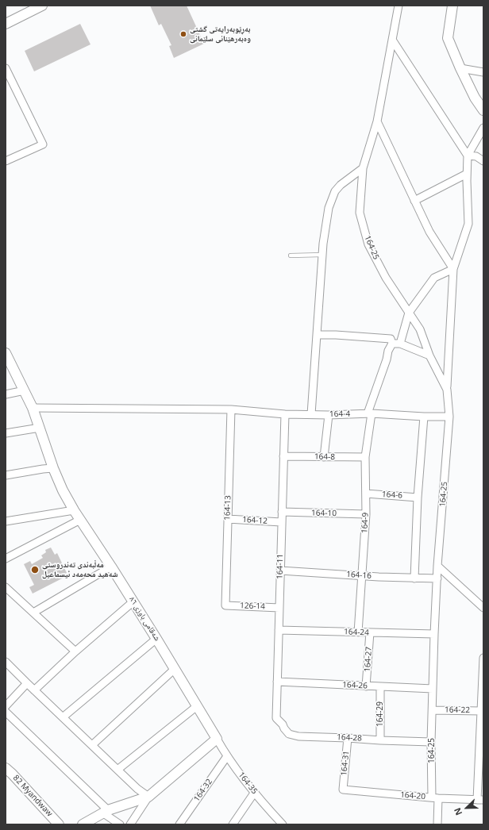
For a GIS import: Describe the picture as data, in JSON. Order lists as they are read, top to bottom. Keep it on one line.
{"streets":{"street":["164-25","164-4","164-8","164-6","164-13","164-10","164-12","164-9","164-11","164-16","126-14","شەقامی باوزی ٨٦","164-24","164-27","164-26","164-22","164-29","164-28","164-31","164-35","164-32","82 Myandwaw","164-20"]},"crossings":[["164-25","164-4"],["164-25","164-16"],["164-25","164-24"],["164-25","164-26"],["164-25","164-22"],["164-25","164-28"],["164-25","164-20"],["164-4","164-13"],["164-4","164-9"],["164-4","164-11"],["164-4","شەقامی باوزی ٨٦"],["164-8","164-9"],["164-8","164-11"],["164-6","164-9"],["164-13","164-12"],["164-13","126-14"],["164-10","164-9"],["164-10","164-11"],["164-12","164-11"],["164-9","164-16"],["164-9","164-24"],["164-11","164-16"],["164-11","126-14"],["164-11","164-24"],["164-11","164-26"],["164-11","164-28"],["شەقامی باوزی ٨٦","164-35"],["164-24","164-27"],["164-27","164-26"],["164-26","164-29"],["164-29","164-28"],["164-28","164-31"],["164-31","164-20"],["164-35","164-32"]],"places":["بەڕێوبەرایەتی گشتی وەبەرهێنانی سلێمانی","مەڵبەندی تەندروستی شەهید محەمەد ئیسماعیل"],"north":"bottom left"}
